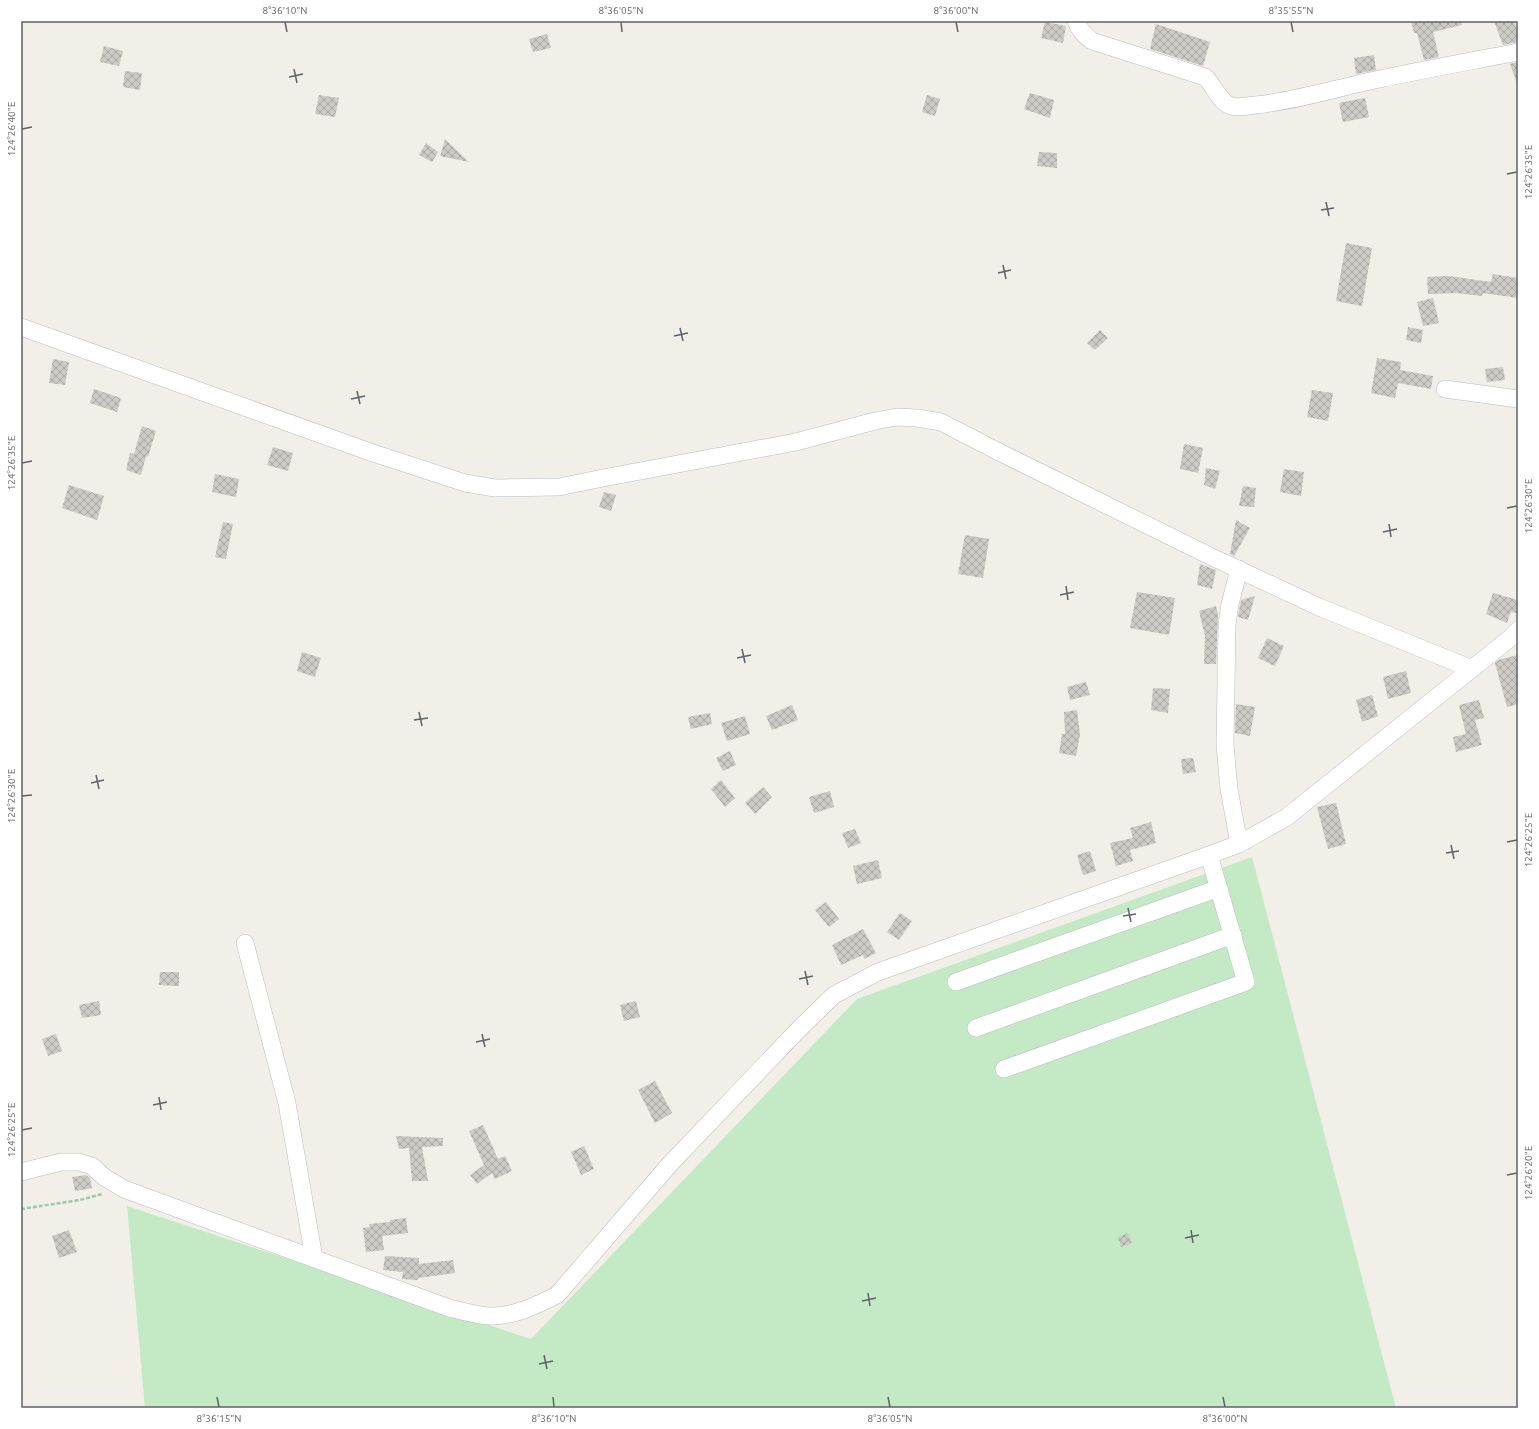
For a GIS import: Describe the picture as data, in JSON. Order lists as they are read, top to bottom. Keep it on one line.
{"coordinates":["8°36'10\"N","8°36'05\"N","8°36'00\"N","8°35'55\"N","124°26'40\"E","124°26'35\"E","124°26'30\"E","124°26'25\"E","124°26'20\"E","8°36'15\"N"]}
